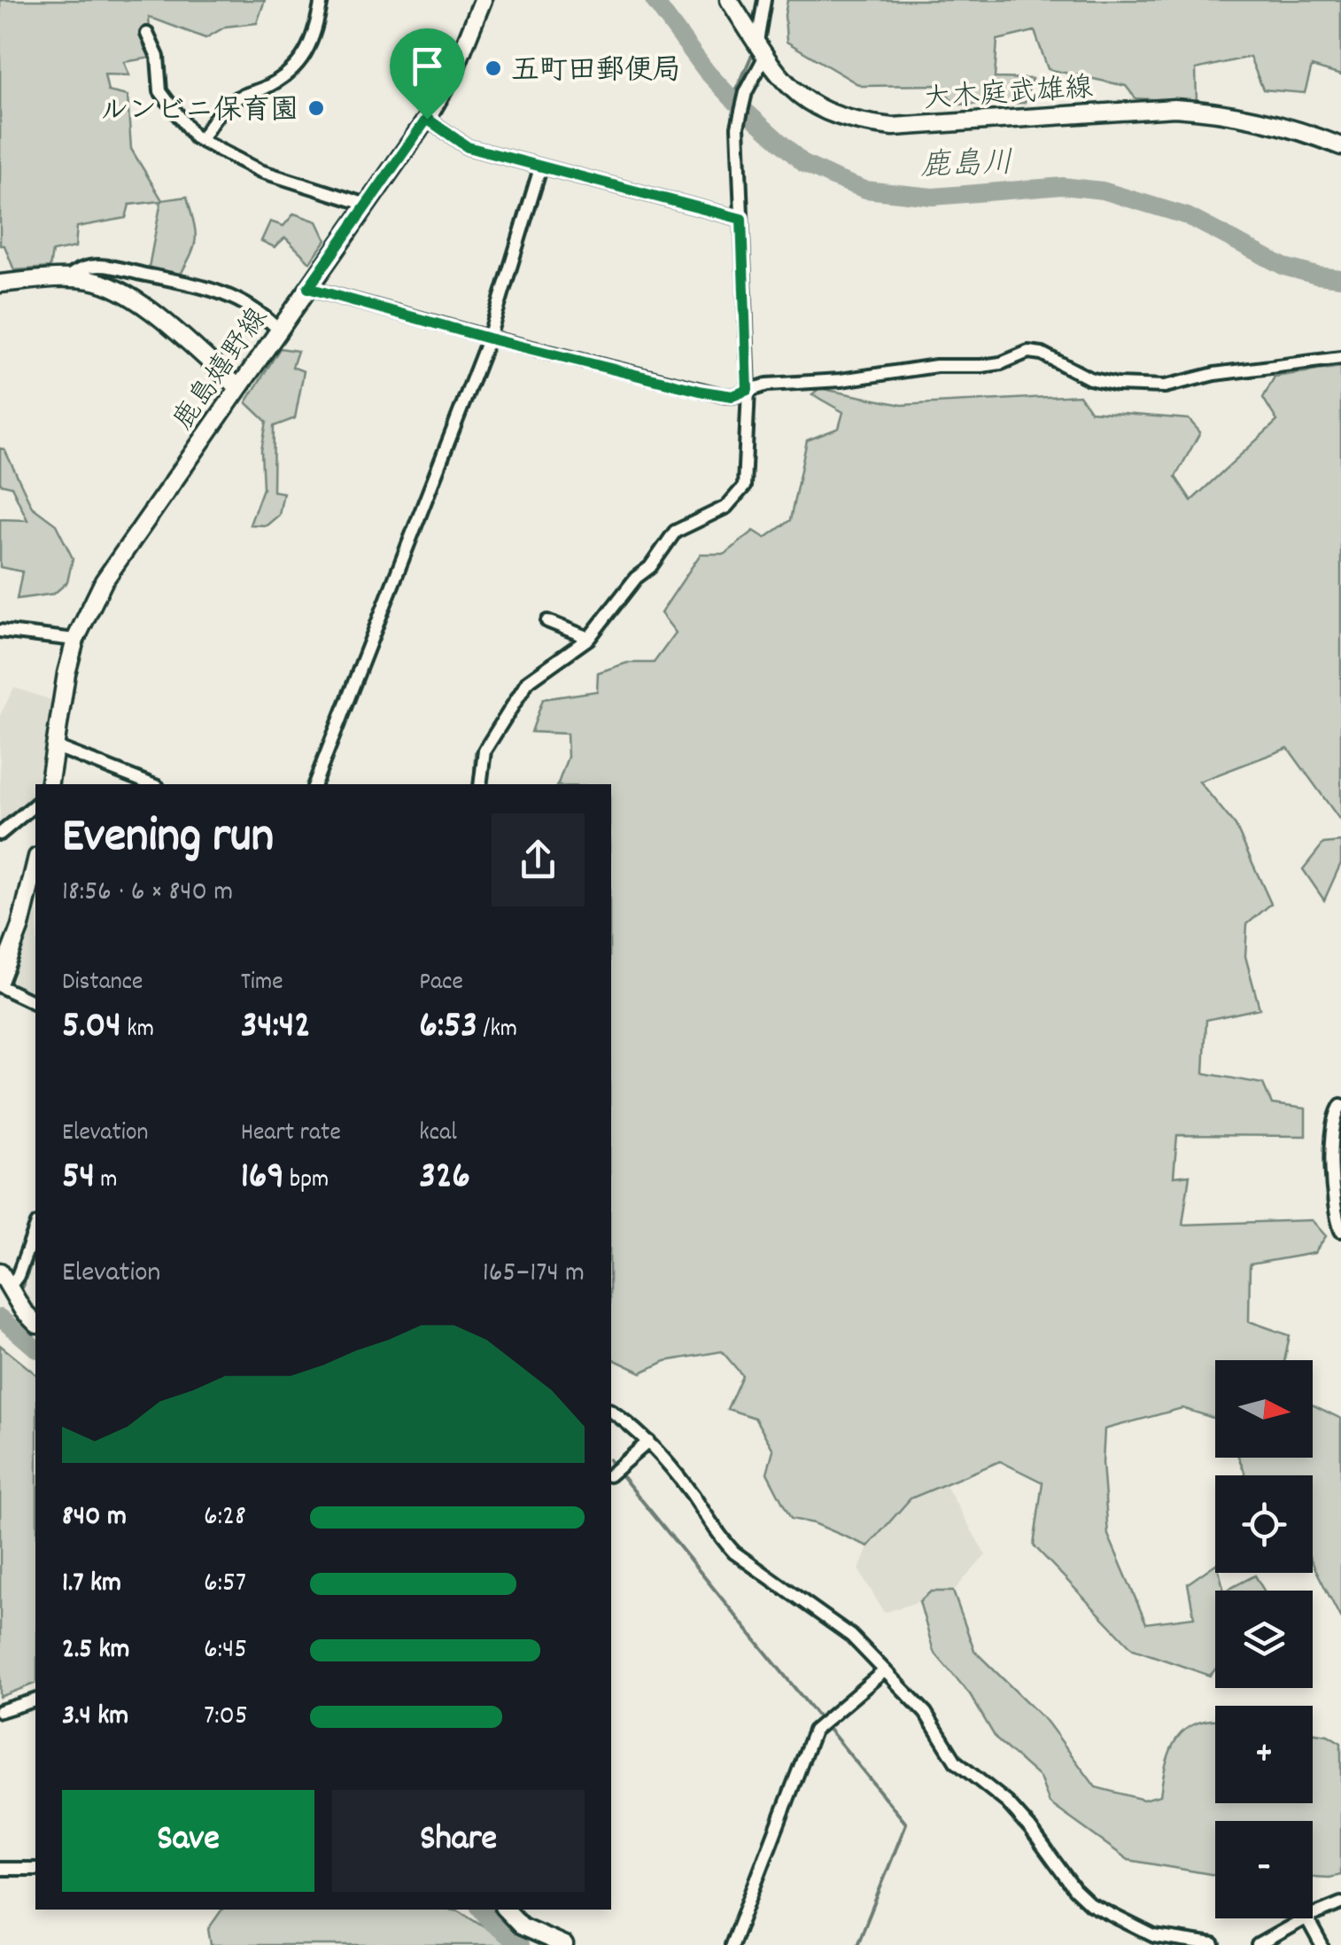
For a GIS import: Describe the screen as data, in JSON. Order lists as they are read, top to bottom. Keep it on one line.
{"streets":{"main road":["大木庭武雄線","鹿島嬉野線"]},"water":["鹿島川"],"places":["五町田郵便局","ルンビニ保育園"],"north":"right","page":{"heading":["Evening run","18:56 · 6 × 840 m"],"stats":[["Distance","5.04 km"],["Time","34:42"],["Pace","6:53 /km"],["Elevation","54 m"],["Heart rate","169 bpm"],["kcal","326"]],"chart":["Elevation","165–174 m"],"map_buttons":["+","−"],"list":[{"name":"840 m","note":"6:28"},{"name":"1.7 km","note":"6:57"},{"name":"2.5 km","note":"6:45"},{"name":"3.4 km","note":"7:05"}],"buttons":["Save","Share"]}}
